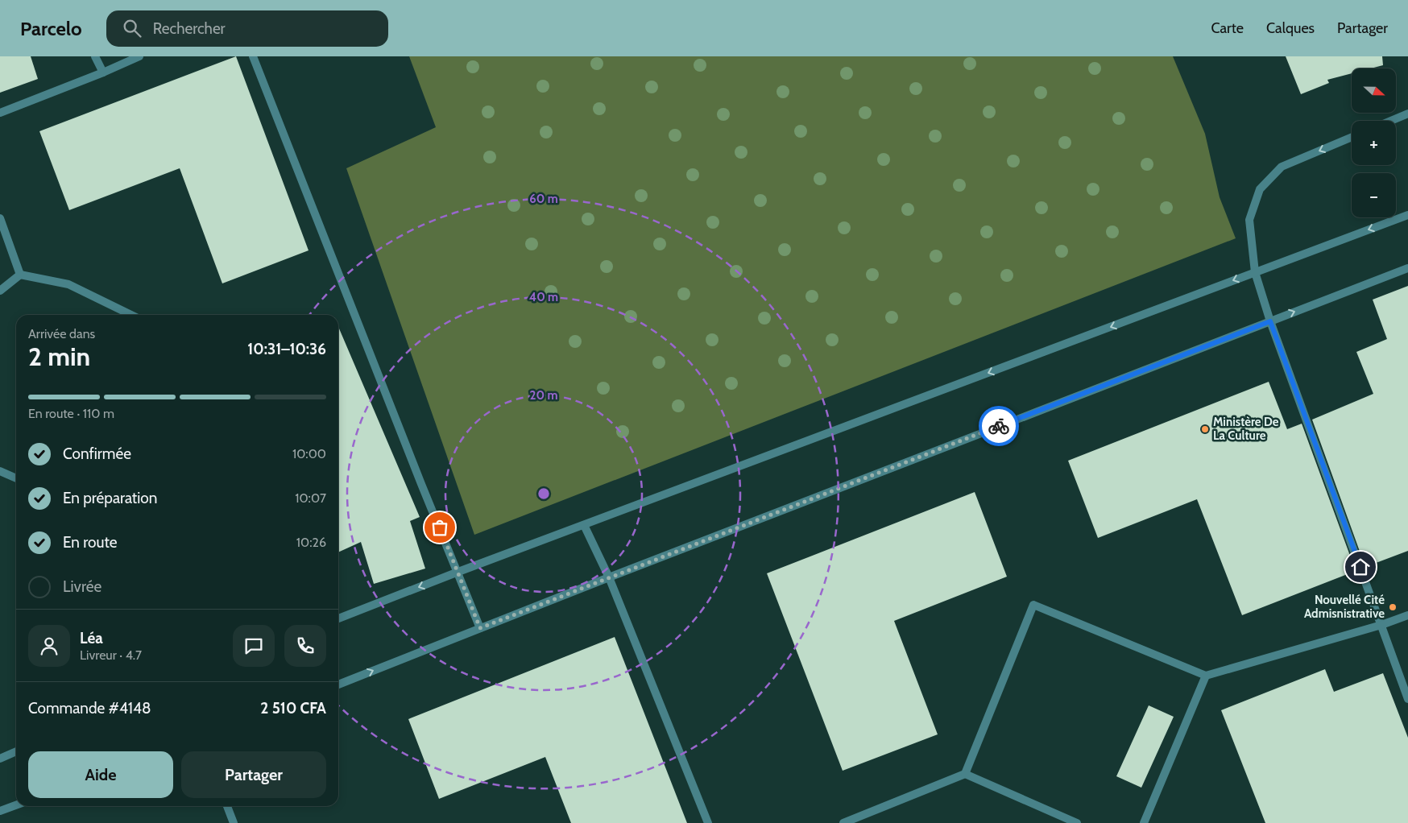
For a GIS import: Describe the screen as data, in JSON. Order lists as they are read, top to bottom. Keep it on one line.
{"places":["Ministère De La Culture","Nouvellé Cité Admisnistrative"],"north":"right","page":{"header":"Parcelo","search":"Rechercher","nav":["Carte","Calques","Partager"],"map_buttons":["+","−"],"heading":["2 min","Arrivée dans","10:31–10:36"],"panel":["Léa","Livreur · 4.7","Commande #4148","2 510 CFA"],"bar":"En route · 110 m","list":[["Confirmée","10:00"],["En préparation","10:07"],["En route","10:26"],"Livrée"],"buttons":["Aide","Partager"]},"rings":["60 m","40 m","20 m"]}
